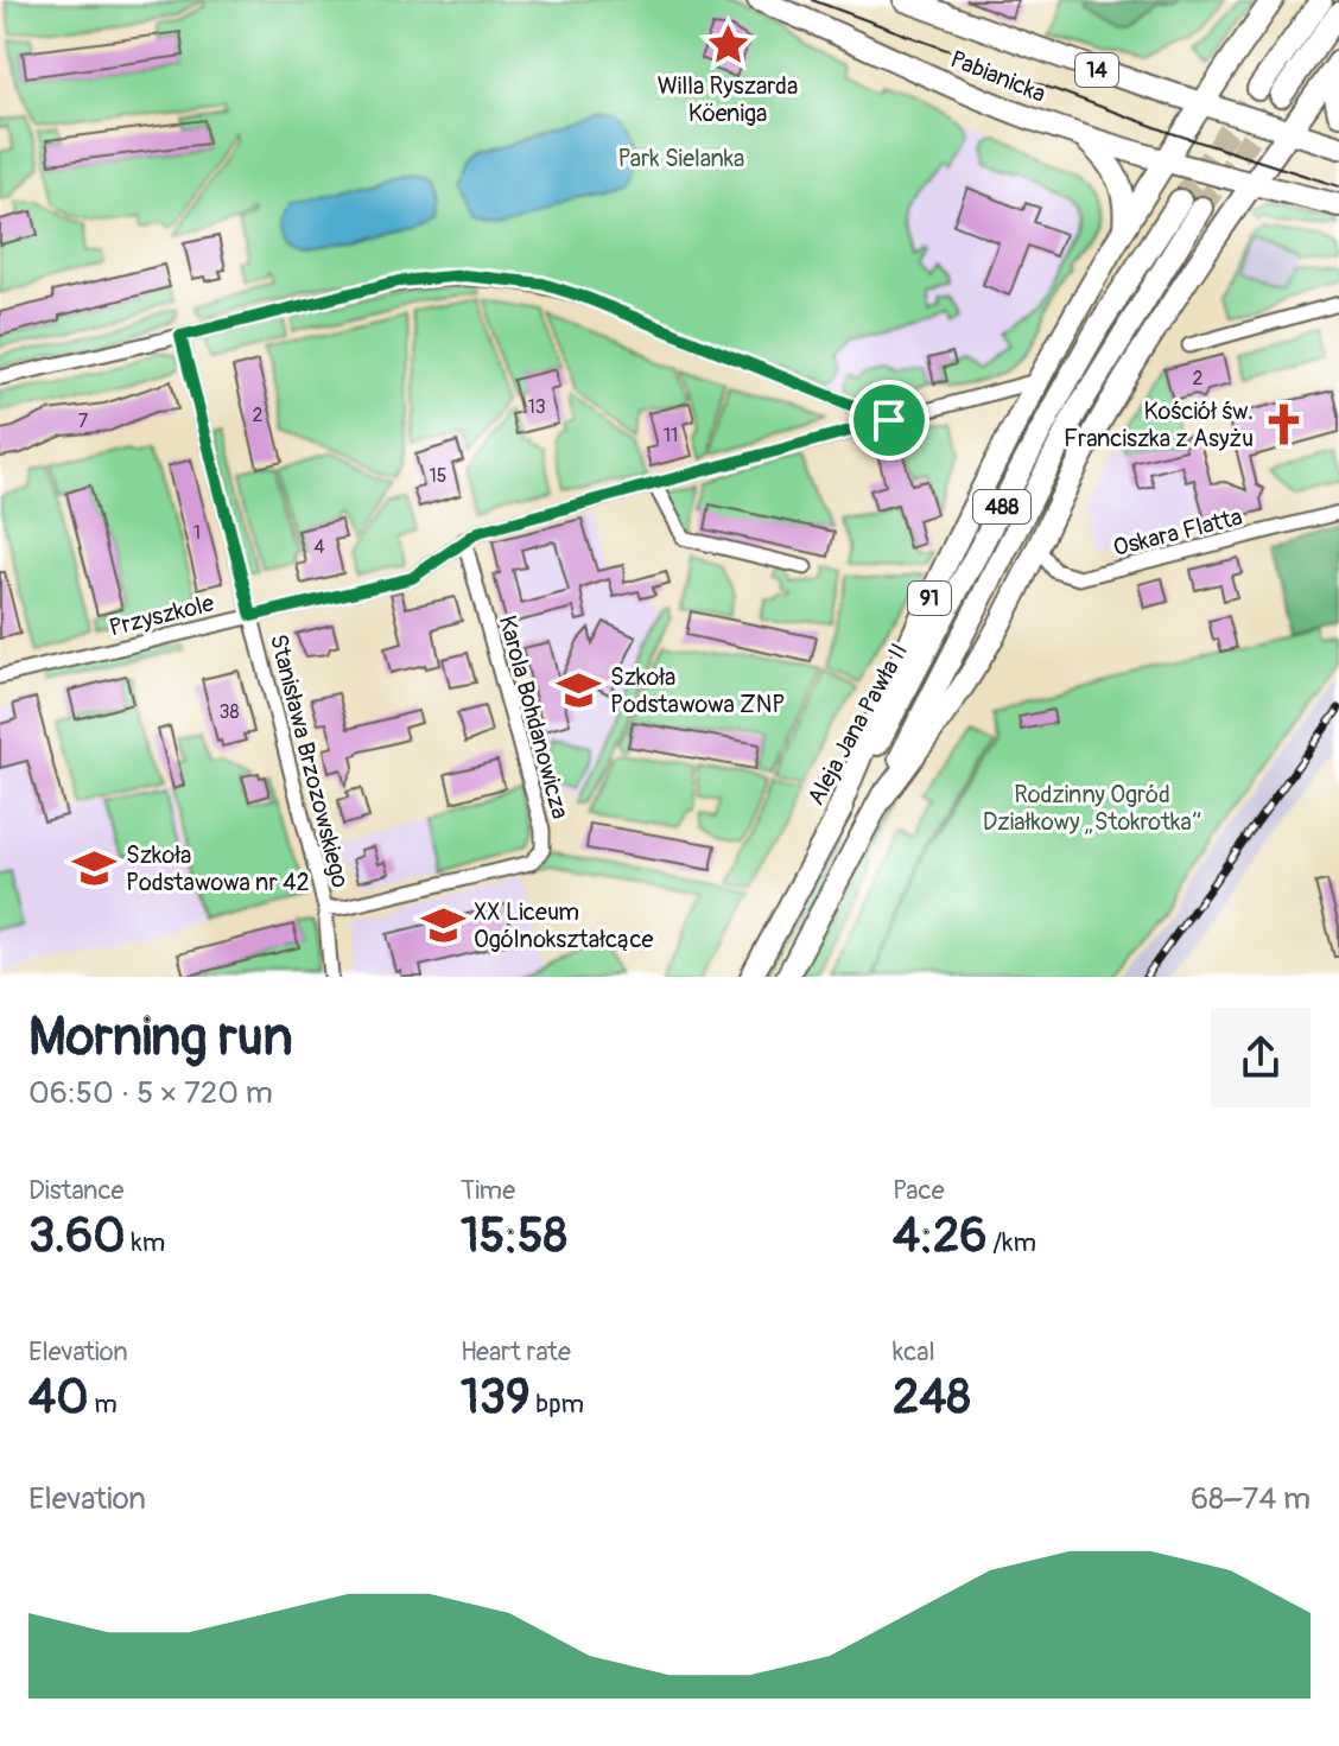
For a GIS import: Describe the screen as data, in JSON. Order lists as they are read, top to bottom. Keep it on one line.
{"streets":{"main road":["14","Pabianicka","488","91","Aleja Jana Pawła II"],"street":["Oskara Flatta","Przyszkole","Karola Bohdanowicza","Stanisława Brzozowskiego"]},"crossings":[["91","Przyszkole"],["91","Aleja Jana Pawła II"],["Przyszkole","Karola Bohdanowicza"],["Przyszkole","Stanisława Brzozowskiego"],["Karola Bohdanowicza","Stanisława Brzozowskiego"]],"parks":["Park Sielanka","Rodzinny Ogród Działkowy „Stokrotka”"],"places":{"place":["Willa Ryszarda Köeniga"],"church":["Kościół św. Franciszka z Asyżu"],"school or university":["Szkoła Podstawowa ZNP","Szkoła Podstawowa nr 42","XX Liceum Ogólnokształcące"]},"house_numbers":["2","13","2","7","11","15","1","4","38"],"page":{"heading":["Morning run","06:50 · 5 × 720 m"],"stats":[["Distance","3.60 km"],["Time","15:58"],["Pace","4:26 /km"],["Elevation","40 m"],["Heart rate","139 bpm"],["kcal","248"]],"chart":["Elevation","68–74 m"]}}
